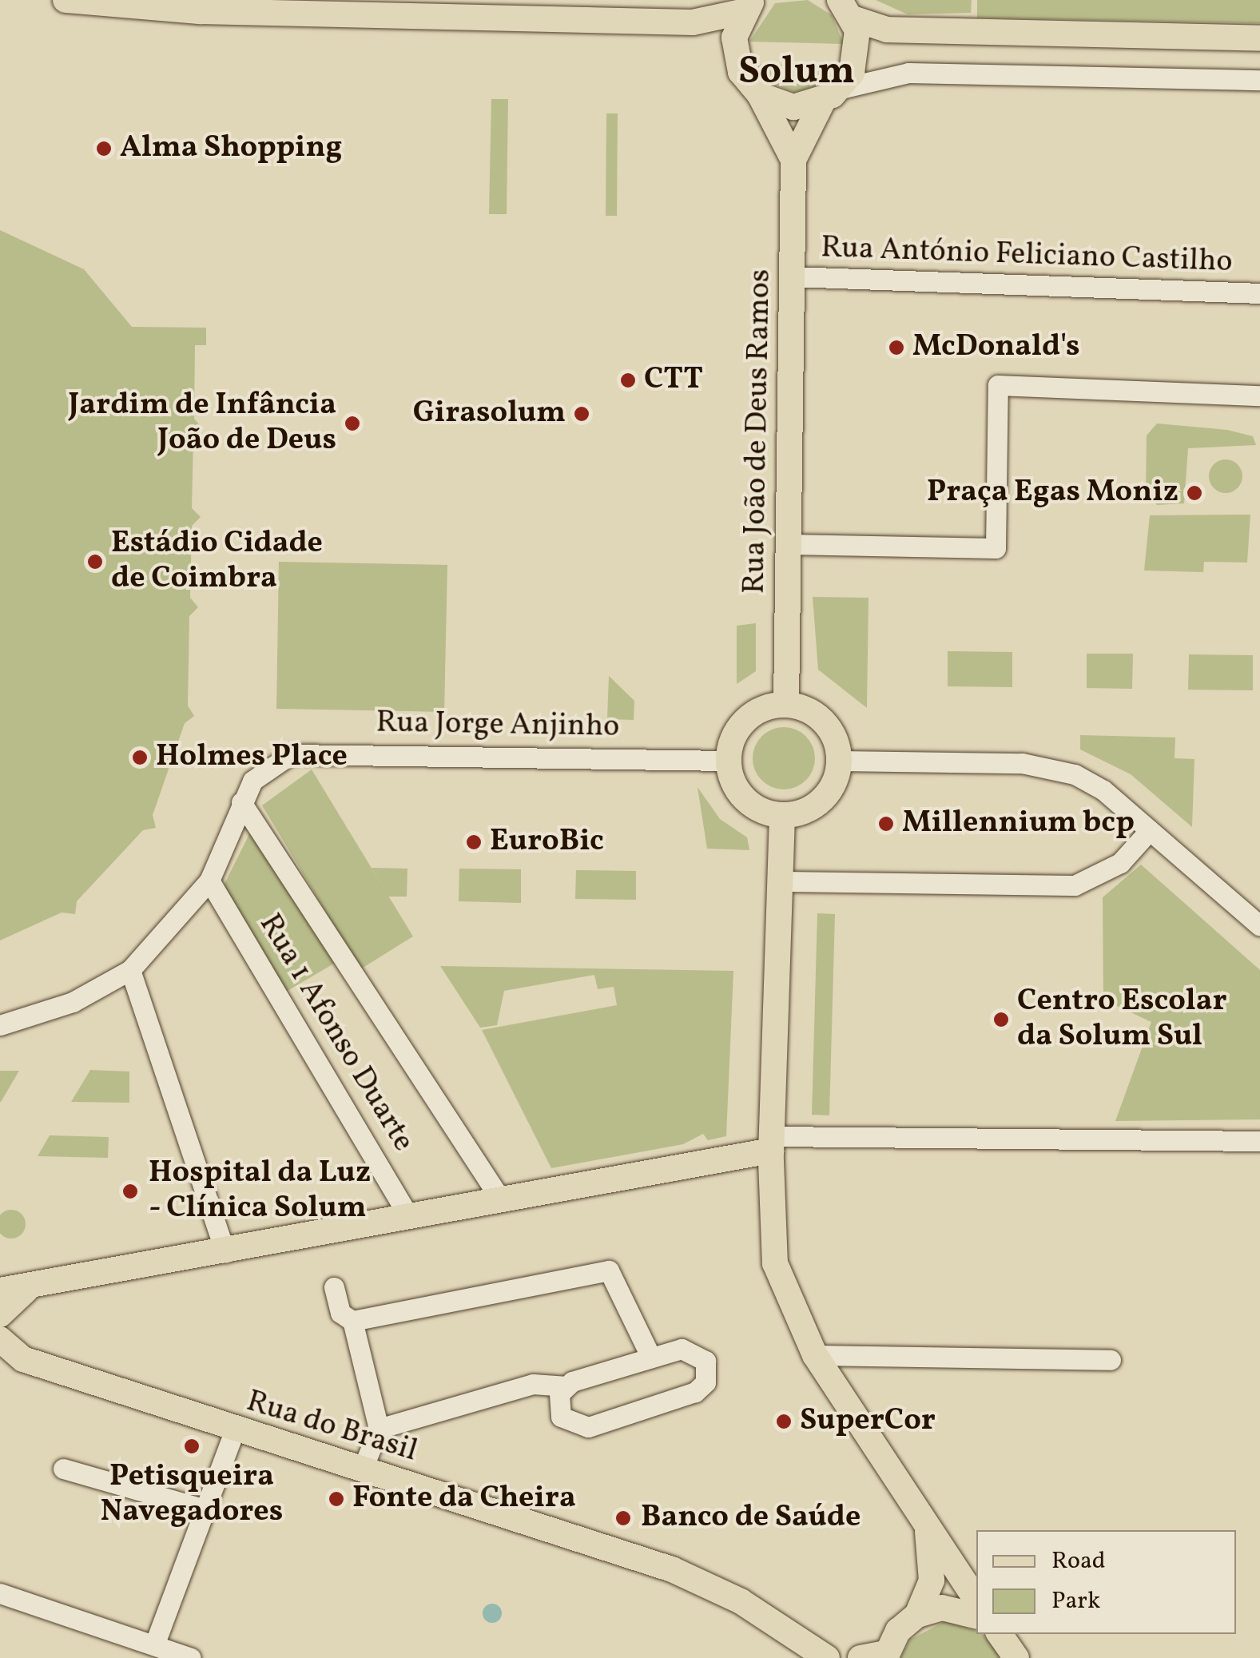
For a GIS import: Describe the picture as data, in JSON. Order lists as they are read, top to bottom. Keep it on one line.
{"streets":{"main road":["Rua João de Deus Ramos","Rua do Brasil"],"street":["Rua António Feliciano Castilho","Rua Jorge Anjinho","Rua 1 Afonso Duarte"]},"crossings":[["Rua António Feliciano Castilho","Rua João de Deus Ramos"],["Rua João de Deus Ramos","Rua Jorge Anjinho"],["Rua Jorge Anjinho","Rua 1 Afonso Duarte"]],"districts":["Solum"],"places":["Alma Shopping","McDonald's","CTT","Girasolum","Jardim de Infância João de Deus","Praça Egas Moniz","Estádio Cidade de Coimbra","Holmes Place","Millennium bcp","EuroBic","Centro Escolar da Solum Sul","Hospital da Luz - Clínica Solum","SuperCor","Petisqueira Navegadores","Fonte da Cheira","Banco de Saúde"],"legend":["Road","Park"]}
